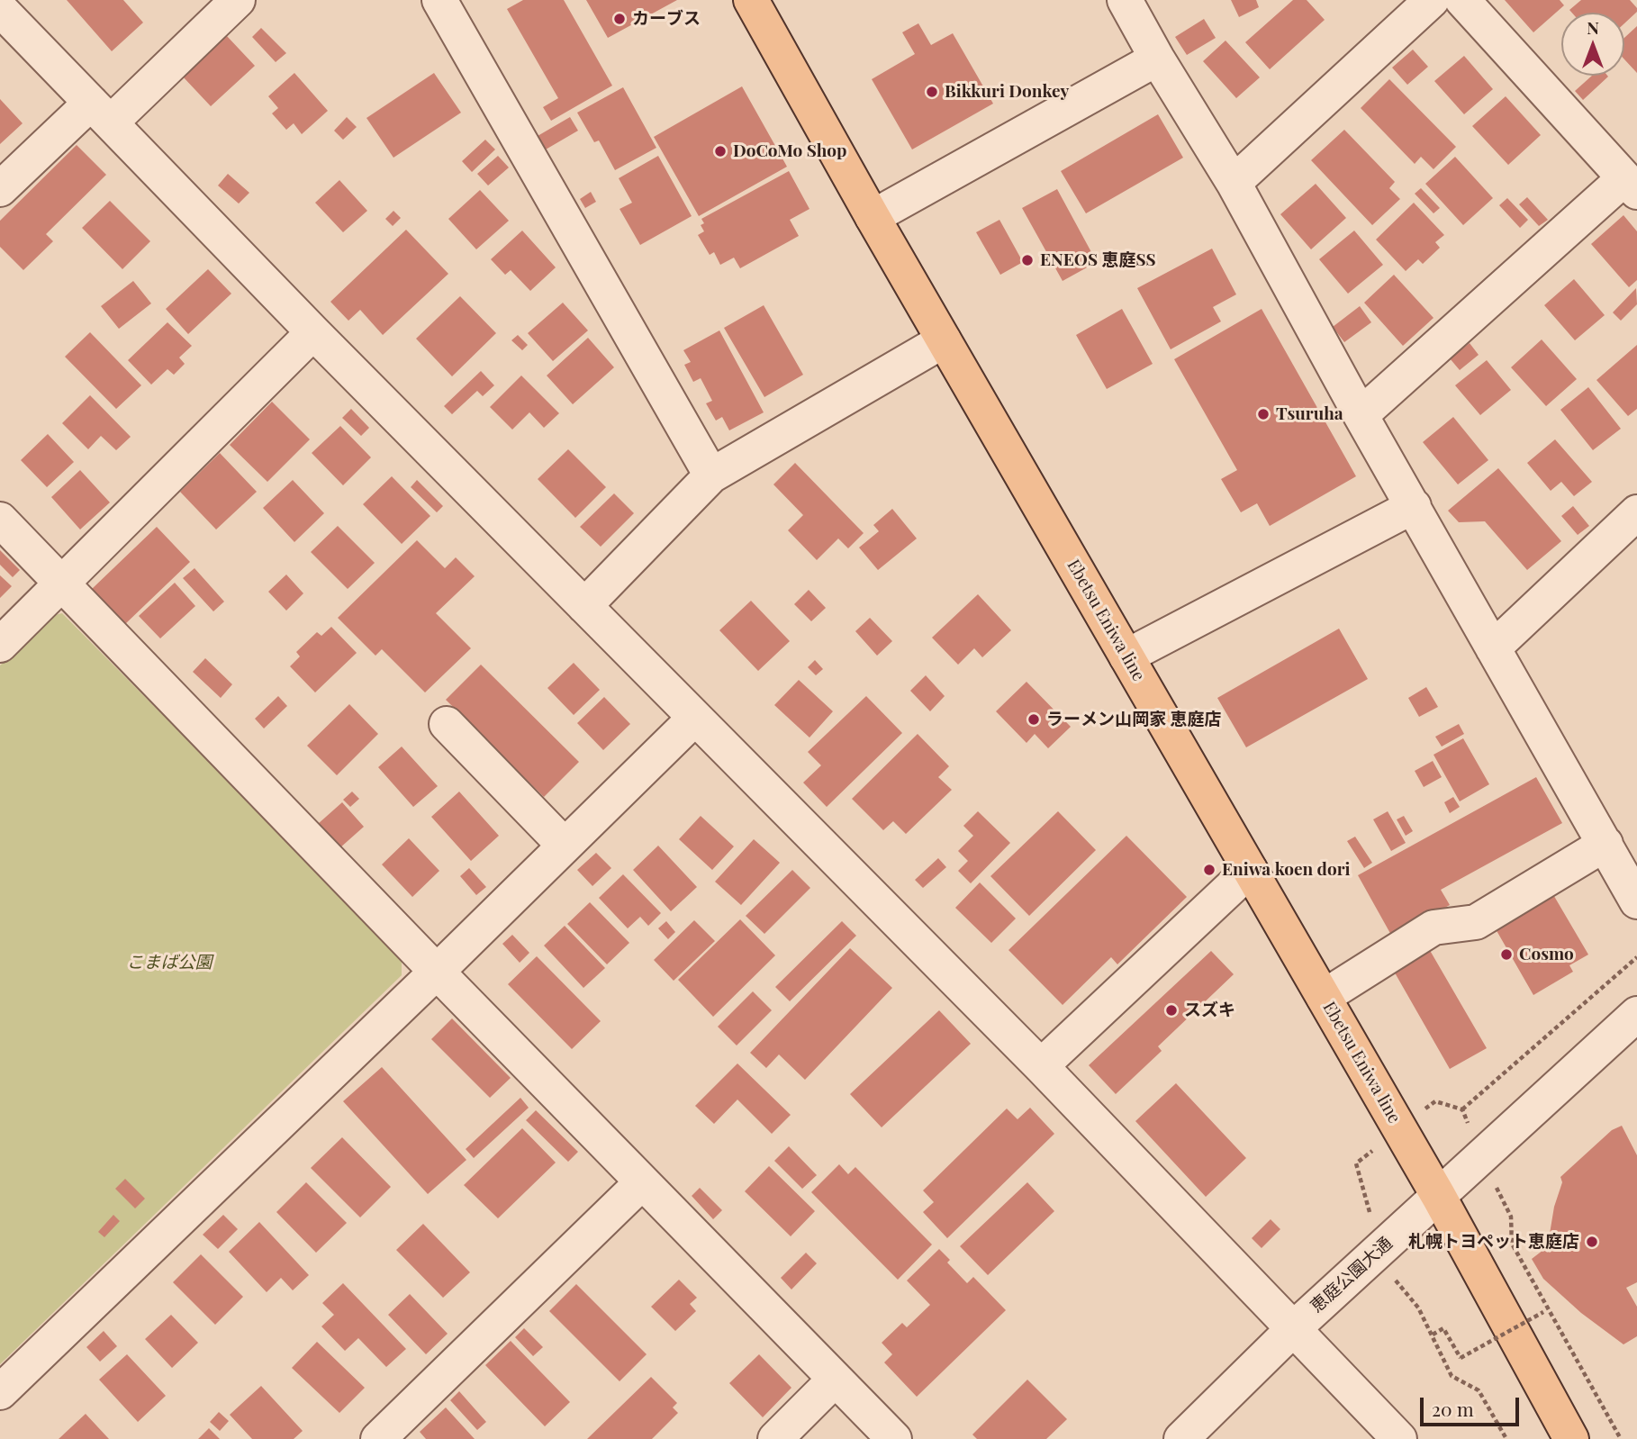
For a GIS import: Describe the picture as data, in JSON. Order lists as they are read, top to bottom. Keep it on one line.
{"streets":{"main road":["Ebetsu Eniwa line"],"street":["恵庭公園大通"]},"crossings":[["Ebetsu Eniwa line","恵庭公園大通"]],"parks":["こまば公園"],"places":["カーブス","Bikkuri Donkey","DoCoMo Shop","ENEOS 恵庭SS","Tsuruha","ラーメン山岡家 恵庭店","Eniwa koen dori","Cosmo","スズキ","札幌トヨペット恵庭店"],"scale_bar":"20 m","north":"top"}
